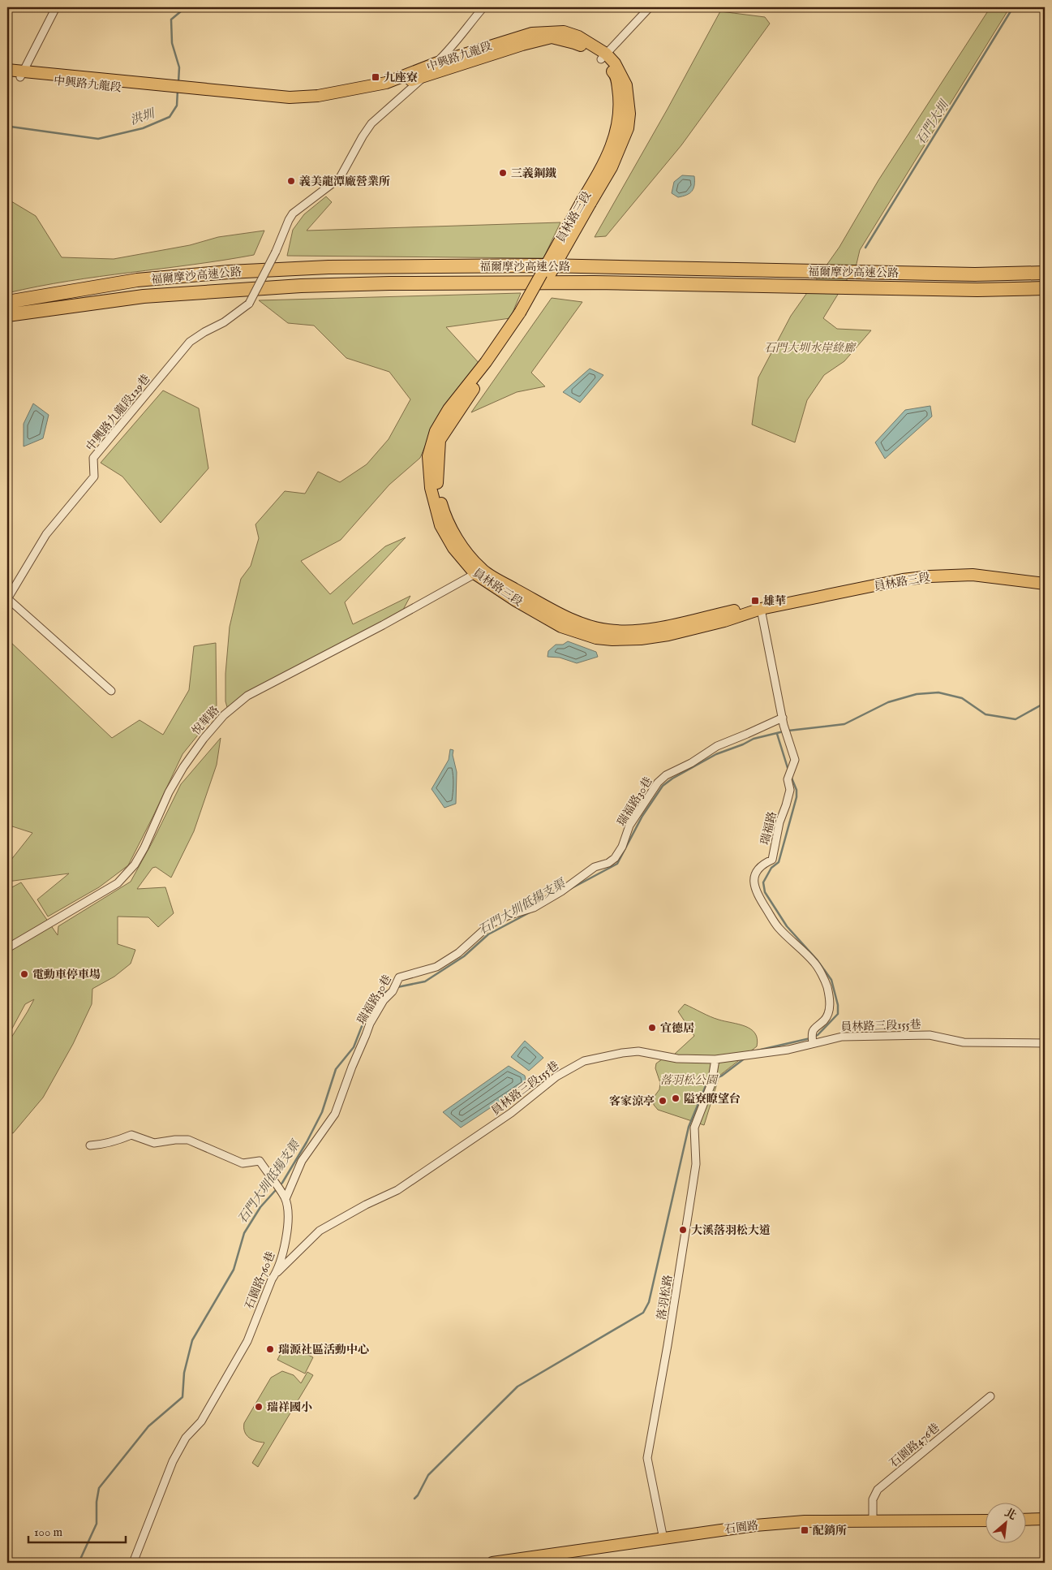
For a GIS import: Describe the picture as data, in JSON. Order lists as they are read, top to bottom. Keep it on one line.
{"streets":{"highway":["福爾摩沙高速公路"],"main road":["中興路九龍段","員林路三段","石園路"],"street":["中興路九龍段129巷","悅華路","瑞福路30巷","瑞福路","員林路三段155巷","石園路760巷","落羽松路","石園路476巷"]},"crossings":[["中興路九龍段","員林路三段"],["中興路九龍段","中興路九龍段129巷"],["員林路三段","悅華路"],["員林路三段","瑞福路"],["瑞福路30巷","瑞福路"],["瑞福路30巷","石園路760巷"],["瑞福路","員林路三段155巷"],["員林路三段155巷","石園路760巷"],["員林路三段155巷","落羽松路"],["落羽松路","石園路"],["石園路476巷","石園路"]],"water":["洪圳","石門大圳","石門大圳低揚支渠"],"parks":["石門大圳水岸綠廊","落羽松公園"],"places":{"transit":["九座寮","雄華","配銷所"],"other":["三義鋼鐵","義美龍潭廠營業所","電動車停車場","宜德居","隘寮瞭望台","客家涼亭","大溪落羽松大道","瑞源社區活動中心","瑞祥國小"]},"scale_bar":"100 m","north":"top right"}
